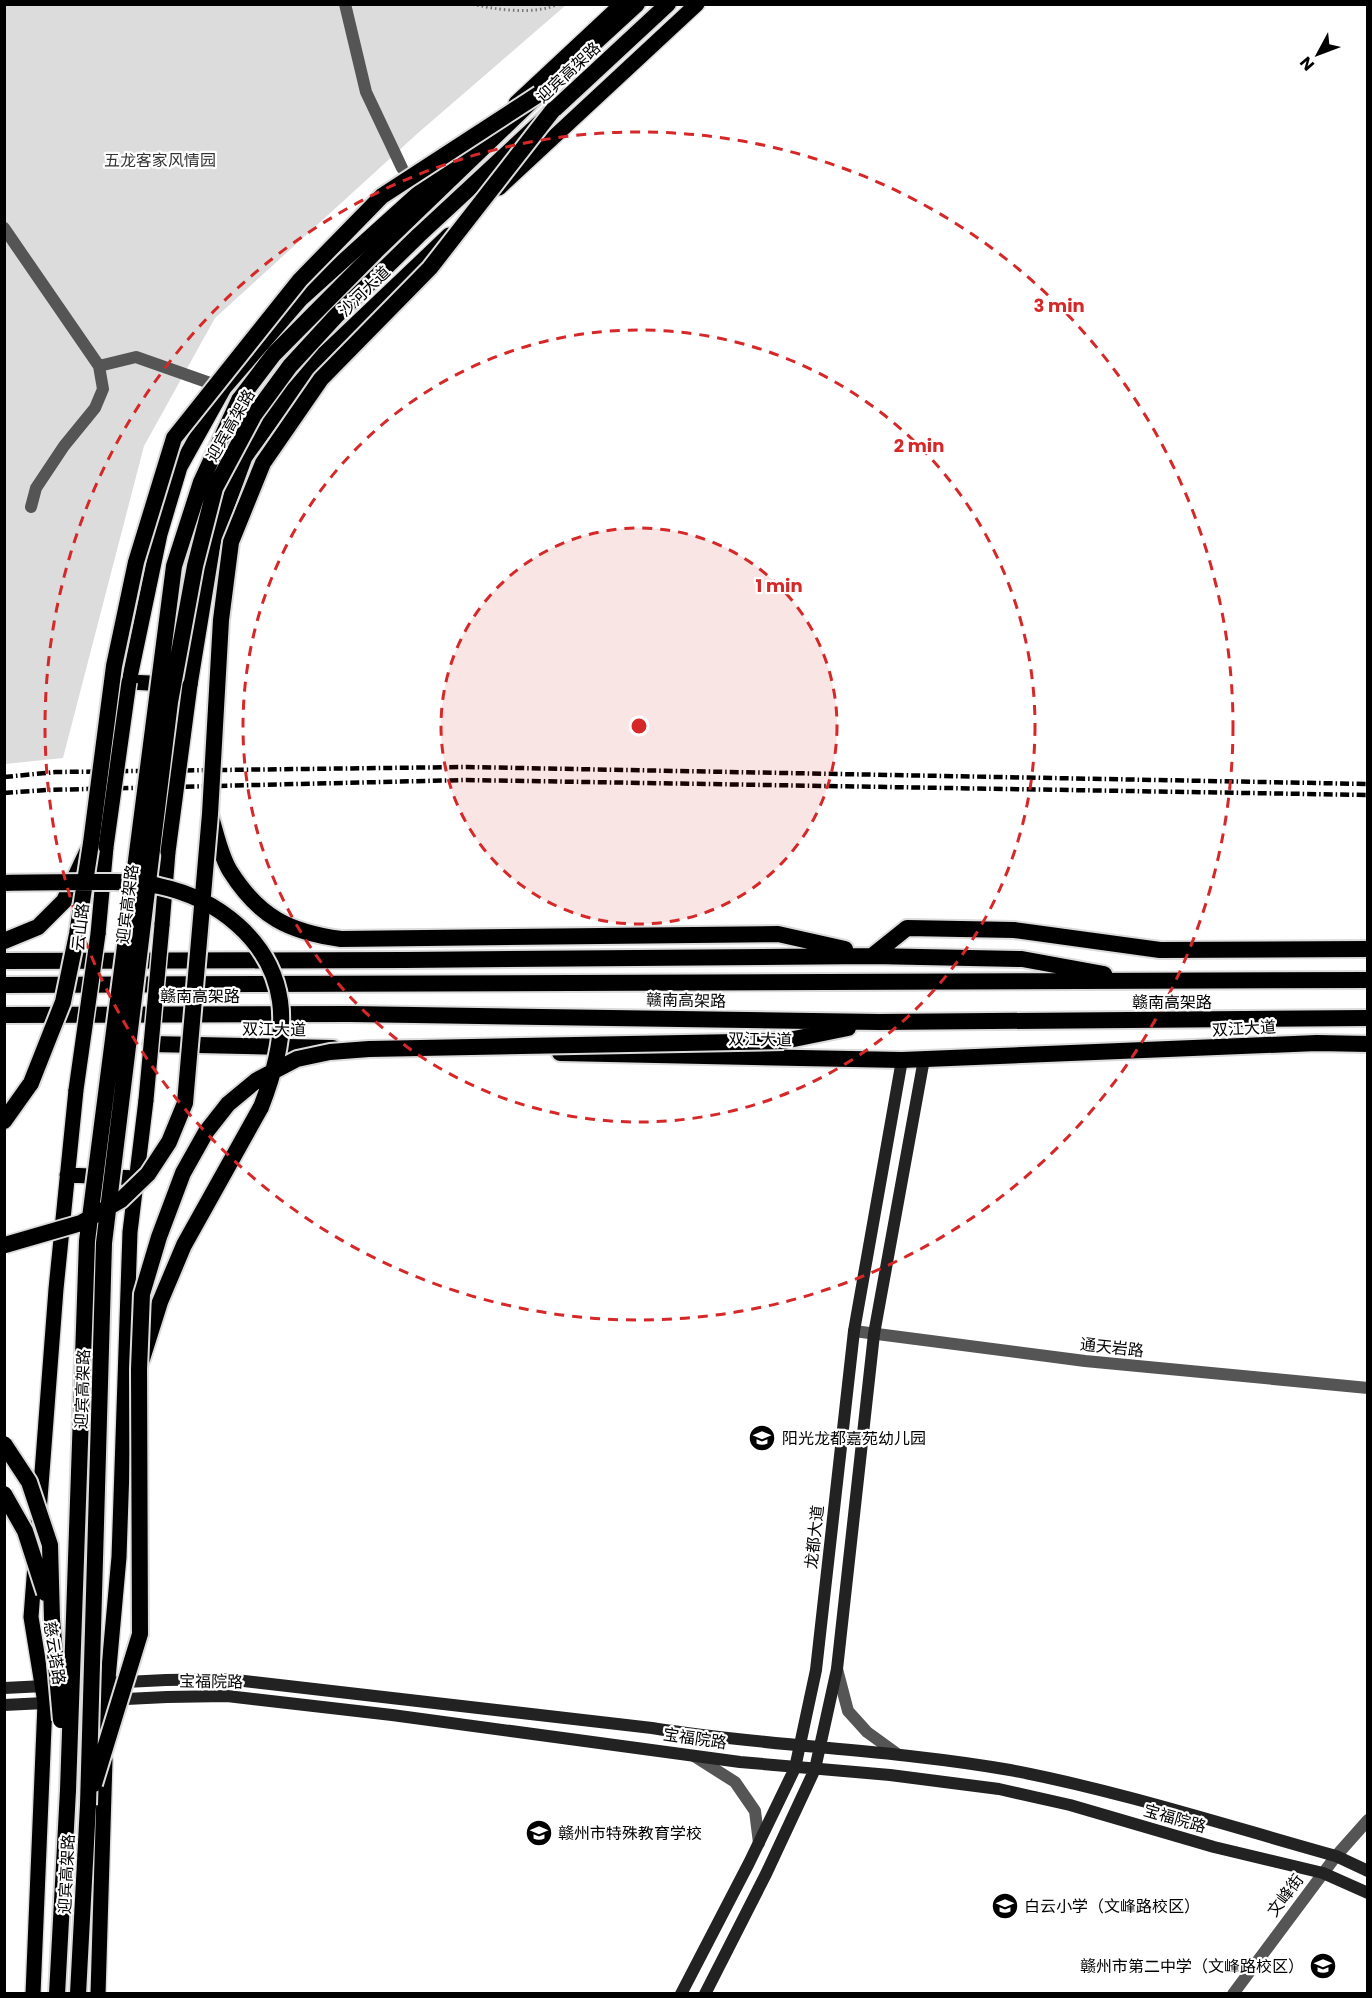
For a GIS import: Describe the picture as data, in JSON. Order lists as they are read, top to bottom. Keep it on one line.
{"streets":{"highway":["迎宾高架路","赣南高架路","双江大道"],"main road":["沙河大道","云山路","龙都大道","慈云塔路","宝福院路"],"street":["通天岩路","文峰街"]},"crossings":[["沙河大道","双江大道"],["云山路","慈云塔路"],["双江大道","龙都大道"],["通天岩路","龙都大道"],["龙都大道","宝福院路"],["慈云塔路","宝福院路"],["宝福院路","文峰街"]],"parks":["五龙客家风情园"],"places":{"school or university":["阳光龙都嘉苑幼儿园","赣州市特殊教育学校","白云小学（文峰路校区）","赣州市第二中学（文峰路校区）"]},"north":"bottom left","rings":["3 min","2 min","1 min"]}
